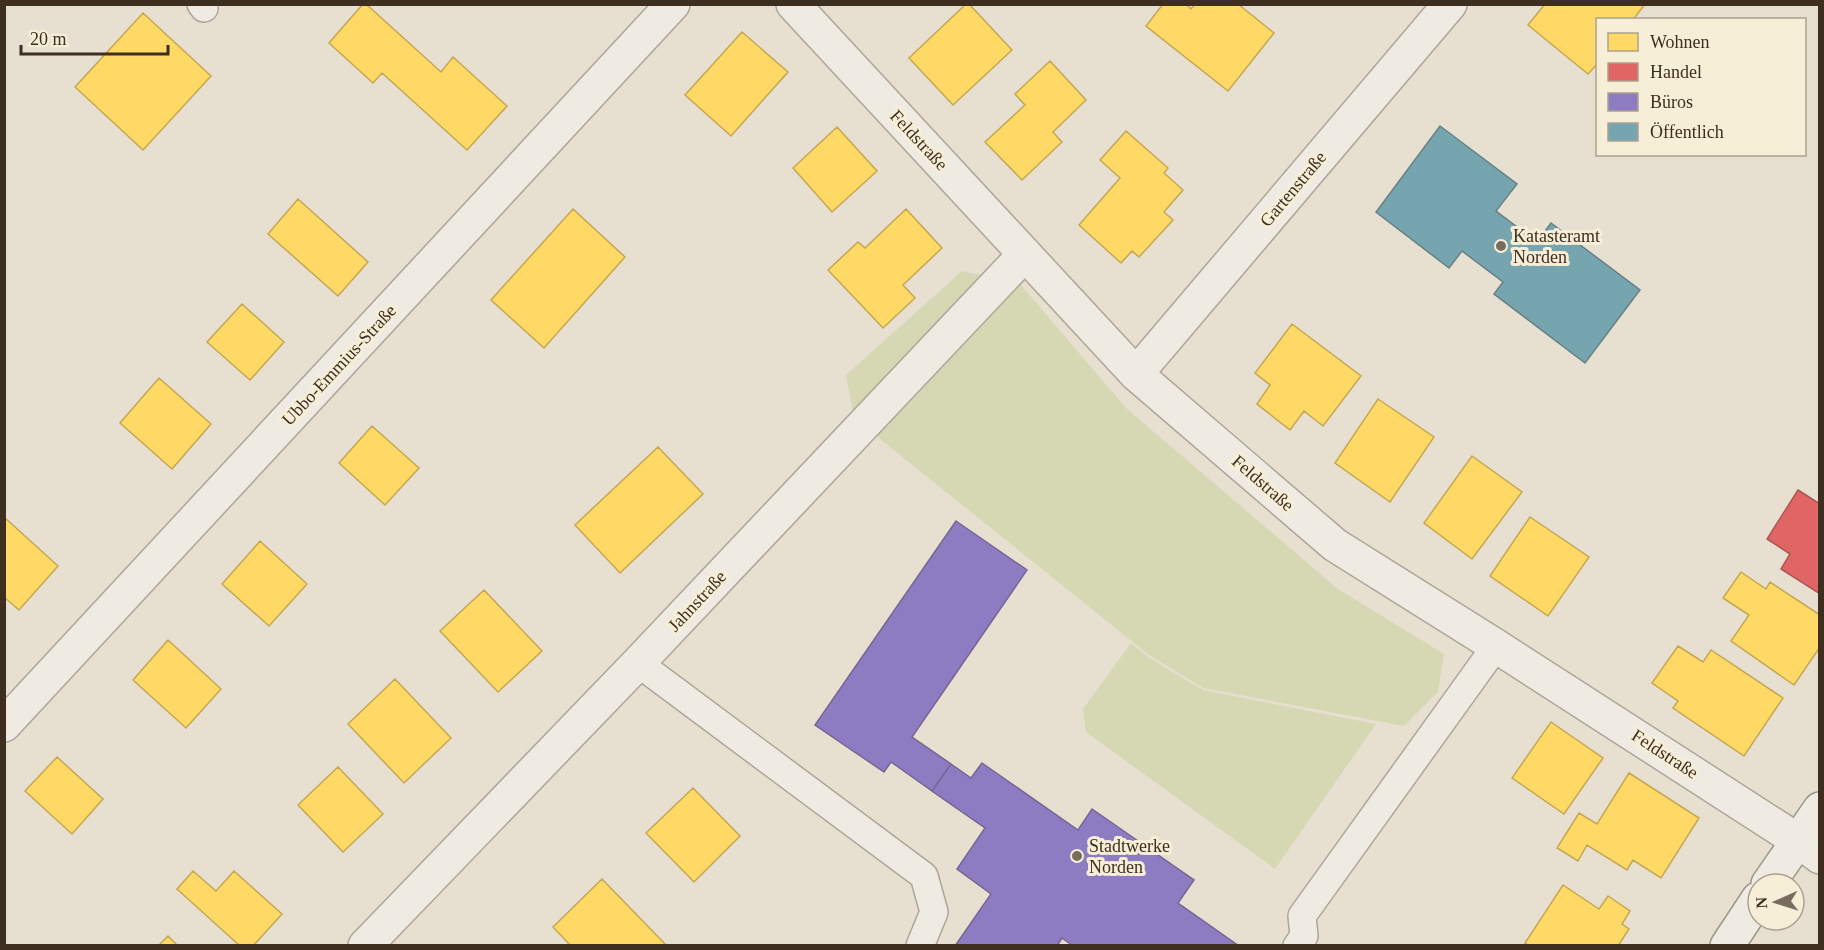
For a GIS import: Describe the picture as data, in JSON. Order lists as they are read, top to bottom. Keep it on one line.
{"streets":{"street":["Feldstraße","Gartenstraße","Ubbo-Emmius-Straße","Jahnstraße"]},"crossings":[["Feldstraße","Gartenstraße"],["Feldstraße","Jahnstraße"]],"places":["Katasteramt Norden","Stadtwerke Norden"],"legend":["Wohnen","Handel","Büros","Öffentlich"],"scale_bar":"20 m","north":"left"}
